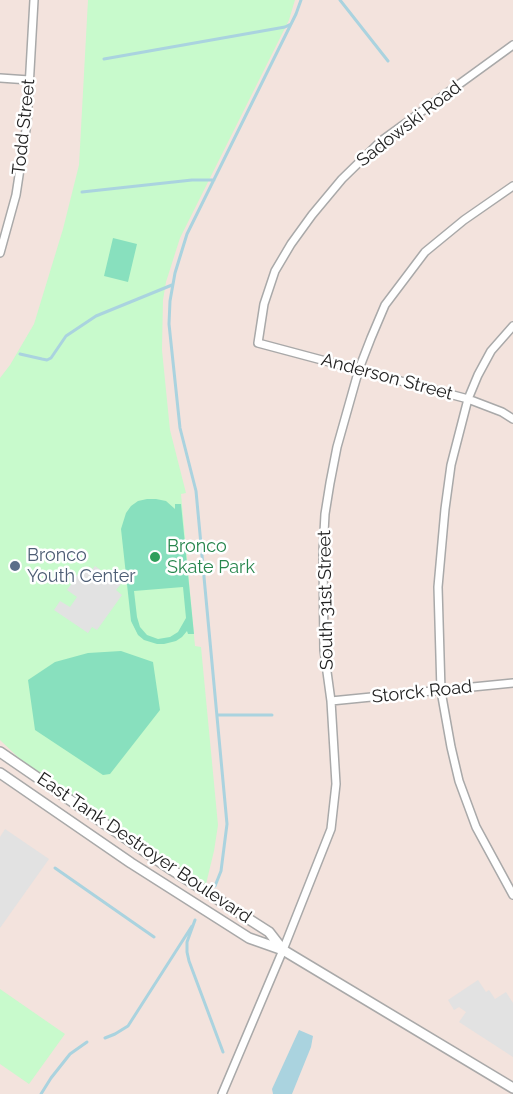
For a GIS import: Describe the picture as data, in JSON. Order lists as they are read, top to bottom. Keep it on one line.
{"streets":{"street":["Sadowski Road","Todd Street","Anderson Street","South 31st Street","Storck Road","East Tank Destroyer Boulevard"]},"crossings":[["Sadowski Road","Anderson Street"],["Anderson Street","South 31st Street"],["South 31st Street","Storck Road"],["South 31st Street","East Tank Destroyer Boulevard"]],"places":["Bronco Skate Park","Bronco Youth Center"]}
